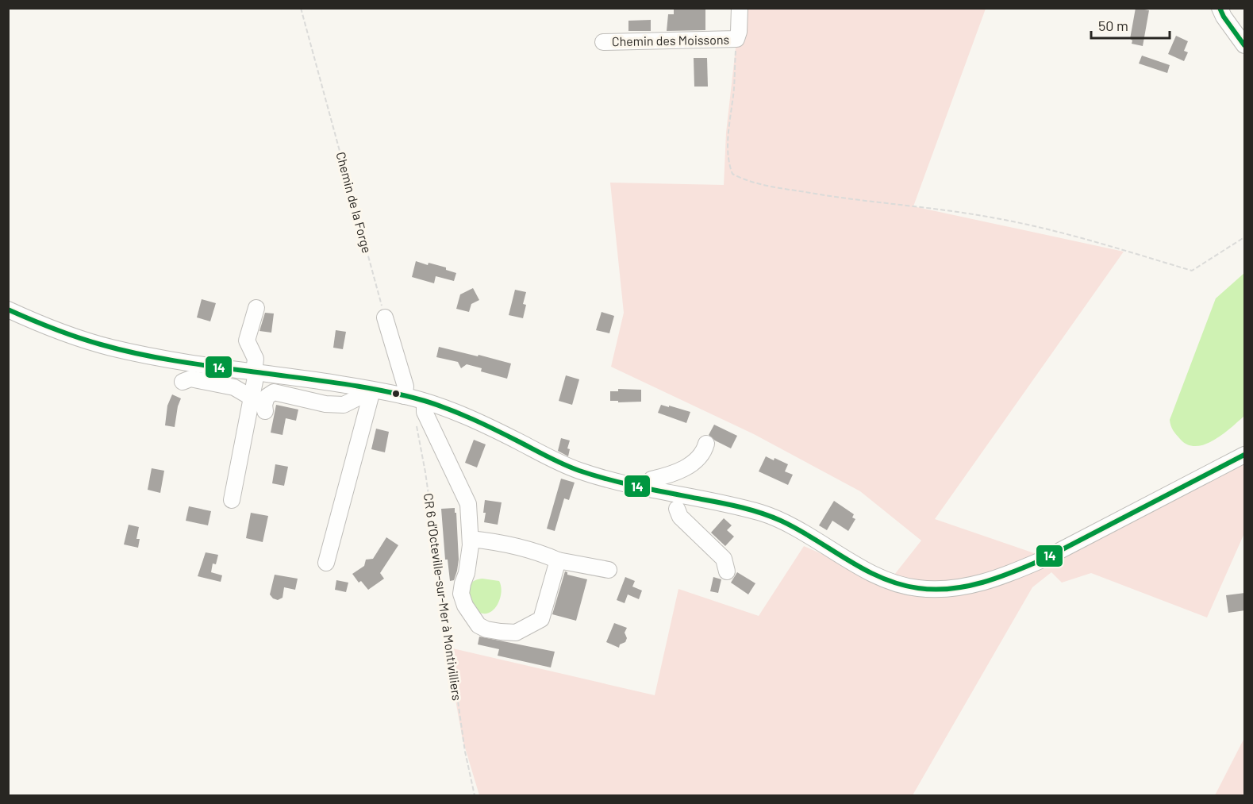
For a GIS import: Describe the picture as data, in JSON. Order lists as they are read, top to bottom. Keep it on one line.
{"streets":{"street":["Chemin des Moissons"],"path":["Chemin de la Forge","CR 6 d'Octeville-sur-Mer à Montivilliers"]},"lines":["transit line 14"],"scale_bar":"50 m"}
